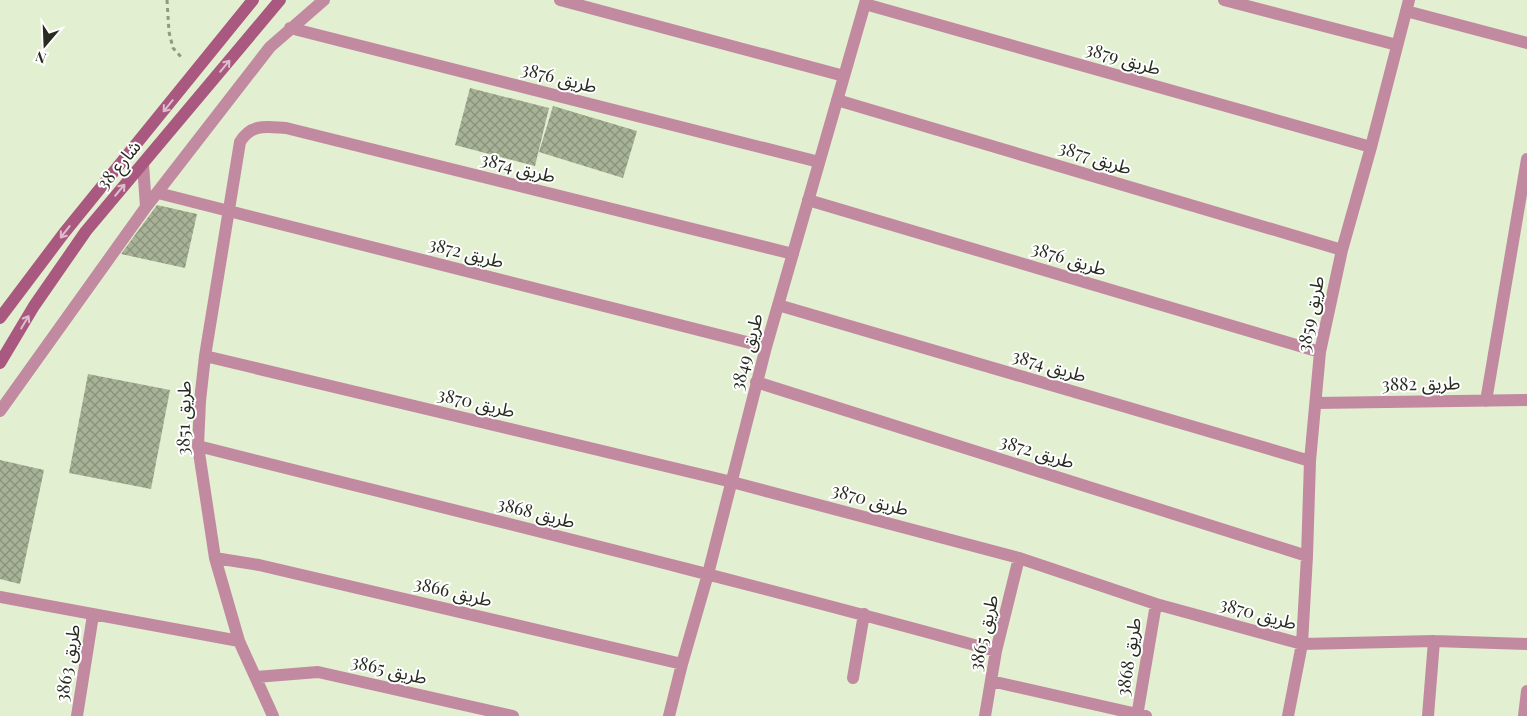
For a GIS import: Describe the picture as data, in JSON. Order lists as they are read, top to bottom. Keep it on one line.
{"streets":{"street":["طريق 3879","طريق 3876","طريق 3877","شارع 38","طريق 3874","طريق 3872","طريق 3859","طريق 3849","طريق 3882","طريق 3870","طريق 3851","طريق 3868","طريق 3866","طريق 3865","طريق 3863"]},"crossings":[["طريق 3879","طريق 3859"],["طريق 3879","طريق 3849"],["طريق 3876","طريق 3859"],["طريق 3876","طريق 3849"],["طريق 3877","طريق 3859"],["طريق 3877","طريق 3849"],["طريق 3874","طريق 3859"],["طريق 3874","طريق 3849"],["طريق 3874","طريق 3851"],["طريق 3872","طريق 3859"],["طريق 3872","طريق 3849"],["طريق 3872","طريق 3851"],["طريق 3859","طريق 3882"],["طريق 3859","طريق 3870"],["طريق 3849","طريق 3870"],["طريق 3849","طريق 3868"],["طريق 3849","طريق 3866"],["طريق 3870","طريق 3851"],["طريق 3870","طريق 3868"],["طريق 3870","طريق 3865"],["طريق 3851","طريق 3868"],["طريق 3851","طريق 3866"],["طريق 3851","طريق 3865"],["طريق 3868","طريق 3865"]],"north":"bottom"}
